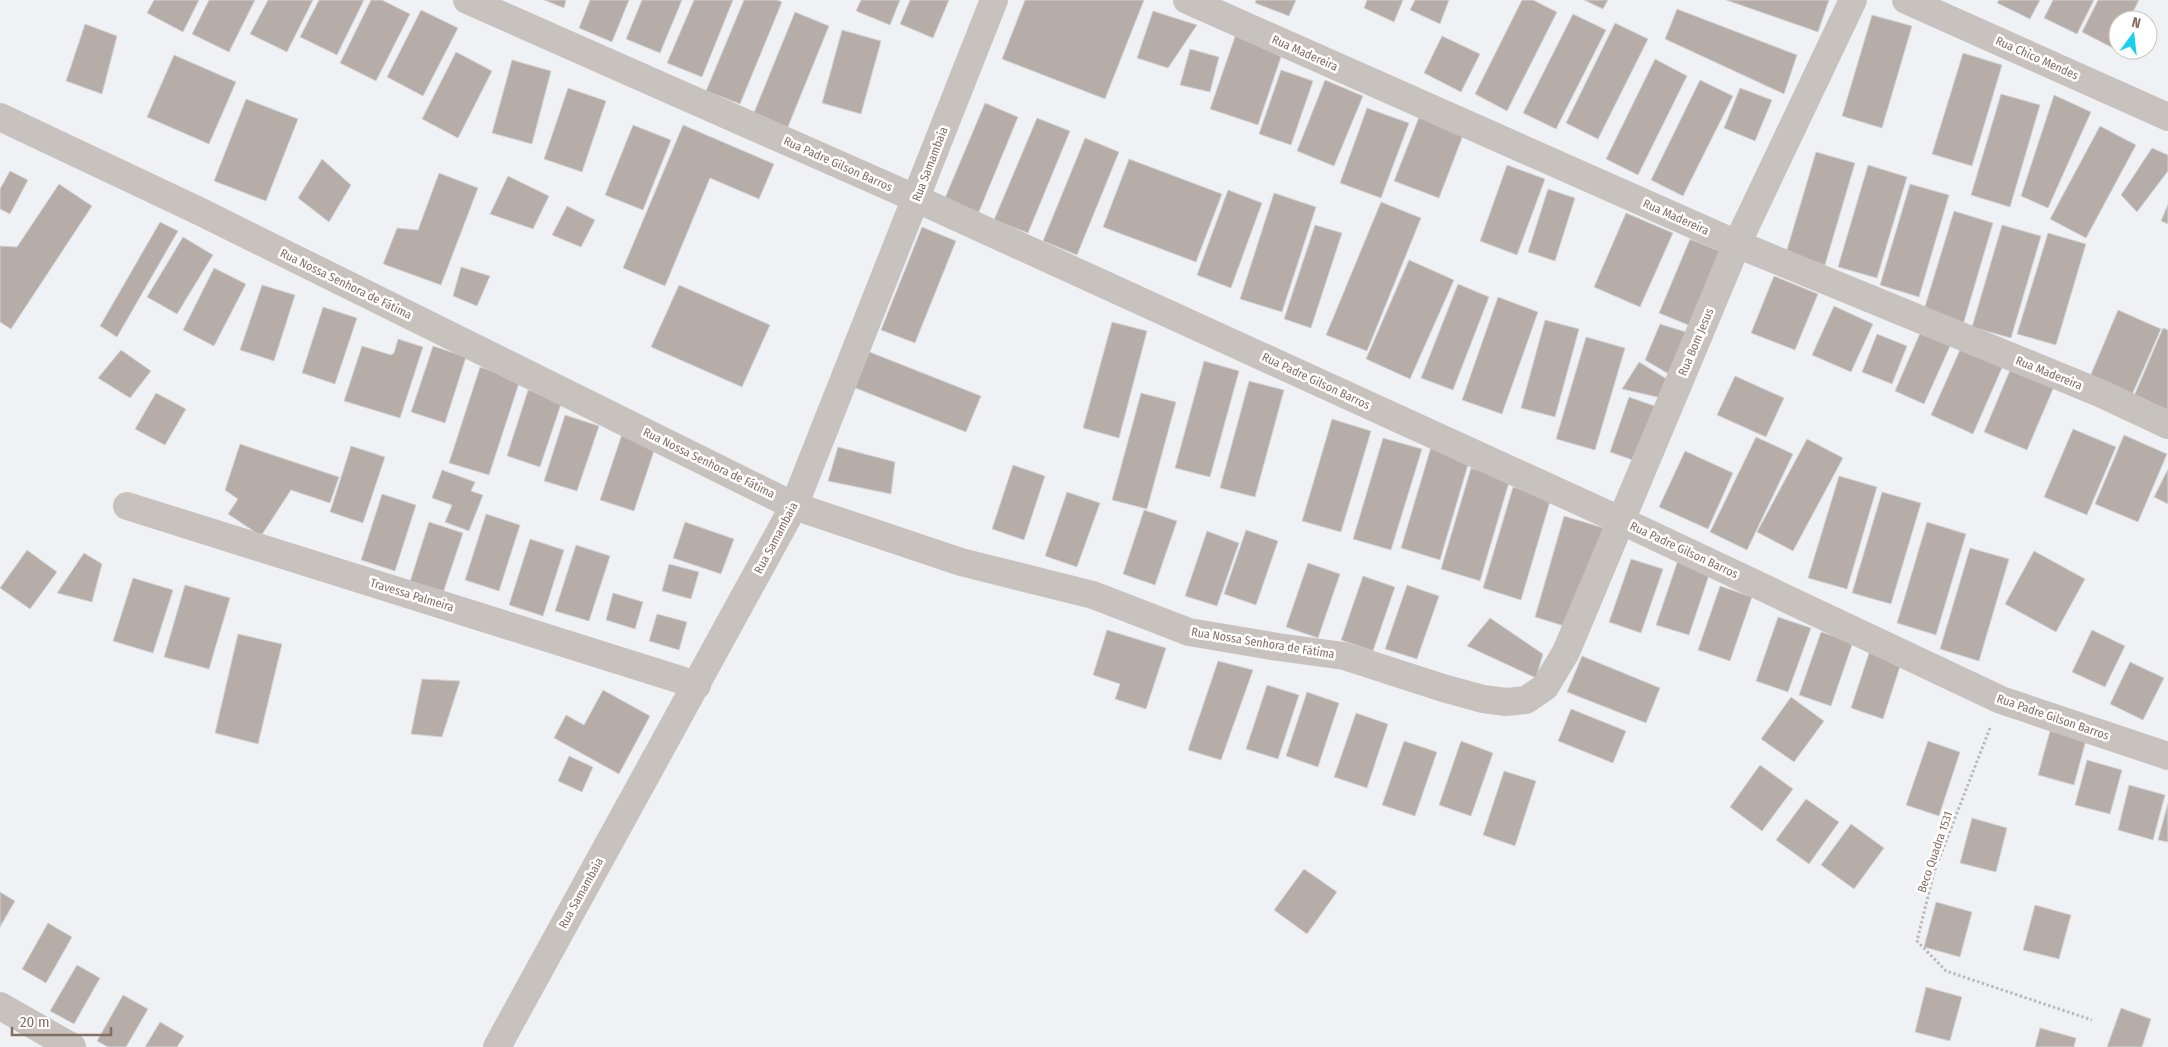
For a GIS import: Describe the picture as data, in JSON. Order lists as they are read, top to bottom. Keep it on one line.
{"streets":{"street":["Rua Madereira","Rua Chico Mendes","Rua Padre Gilson Barros","Rua Samambaia","Rua Nossa Senhora de Fátima","Rua Bom Jesus","Travessa Palmeira"],"path":["Beco Quadra 1531"]},"crossings":[["Rua Madereira","Rua Bom Jesus"],["Rua Padre Gilson Barros","Rua Samambaia"],["Rua Padre Gilson Barros","Rua Bom Jesus"],["Rua Padre Gilson Barros","Beco Quadra 1531"],["Rua Samambaia","Rua Nossa Senhora de Fátima"],["Rua Samambaia","Travessa Palmeira"],["Rua Nossa Senhora de Fátima","Rua Bom Jesus"]],"scale_bar":"20 m","north":"top"}
